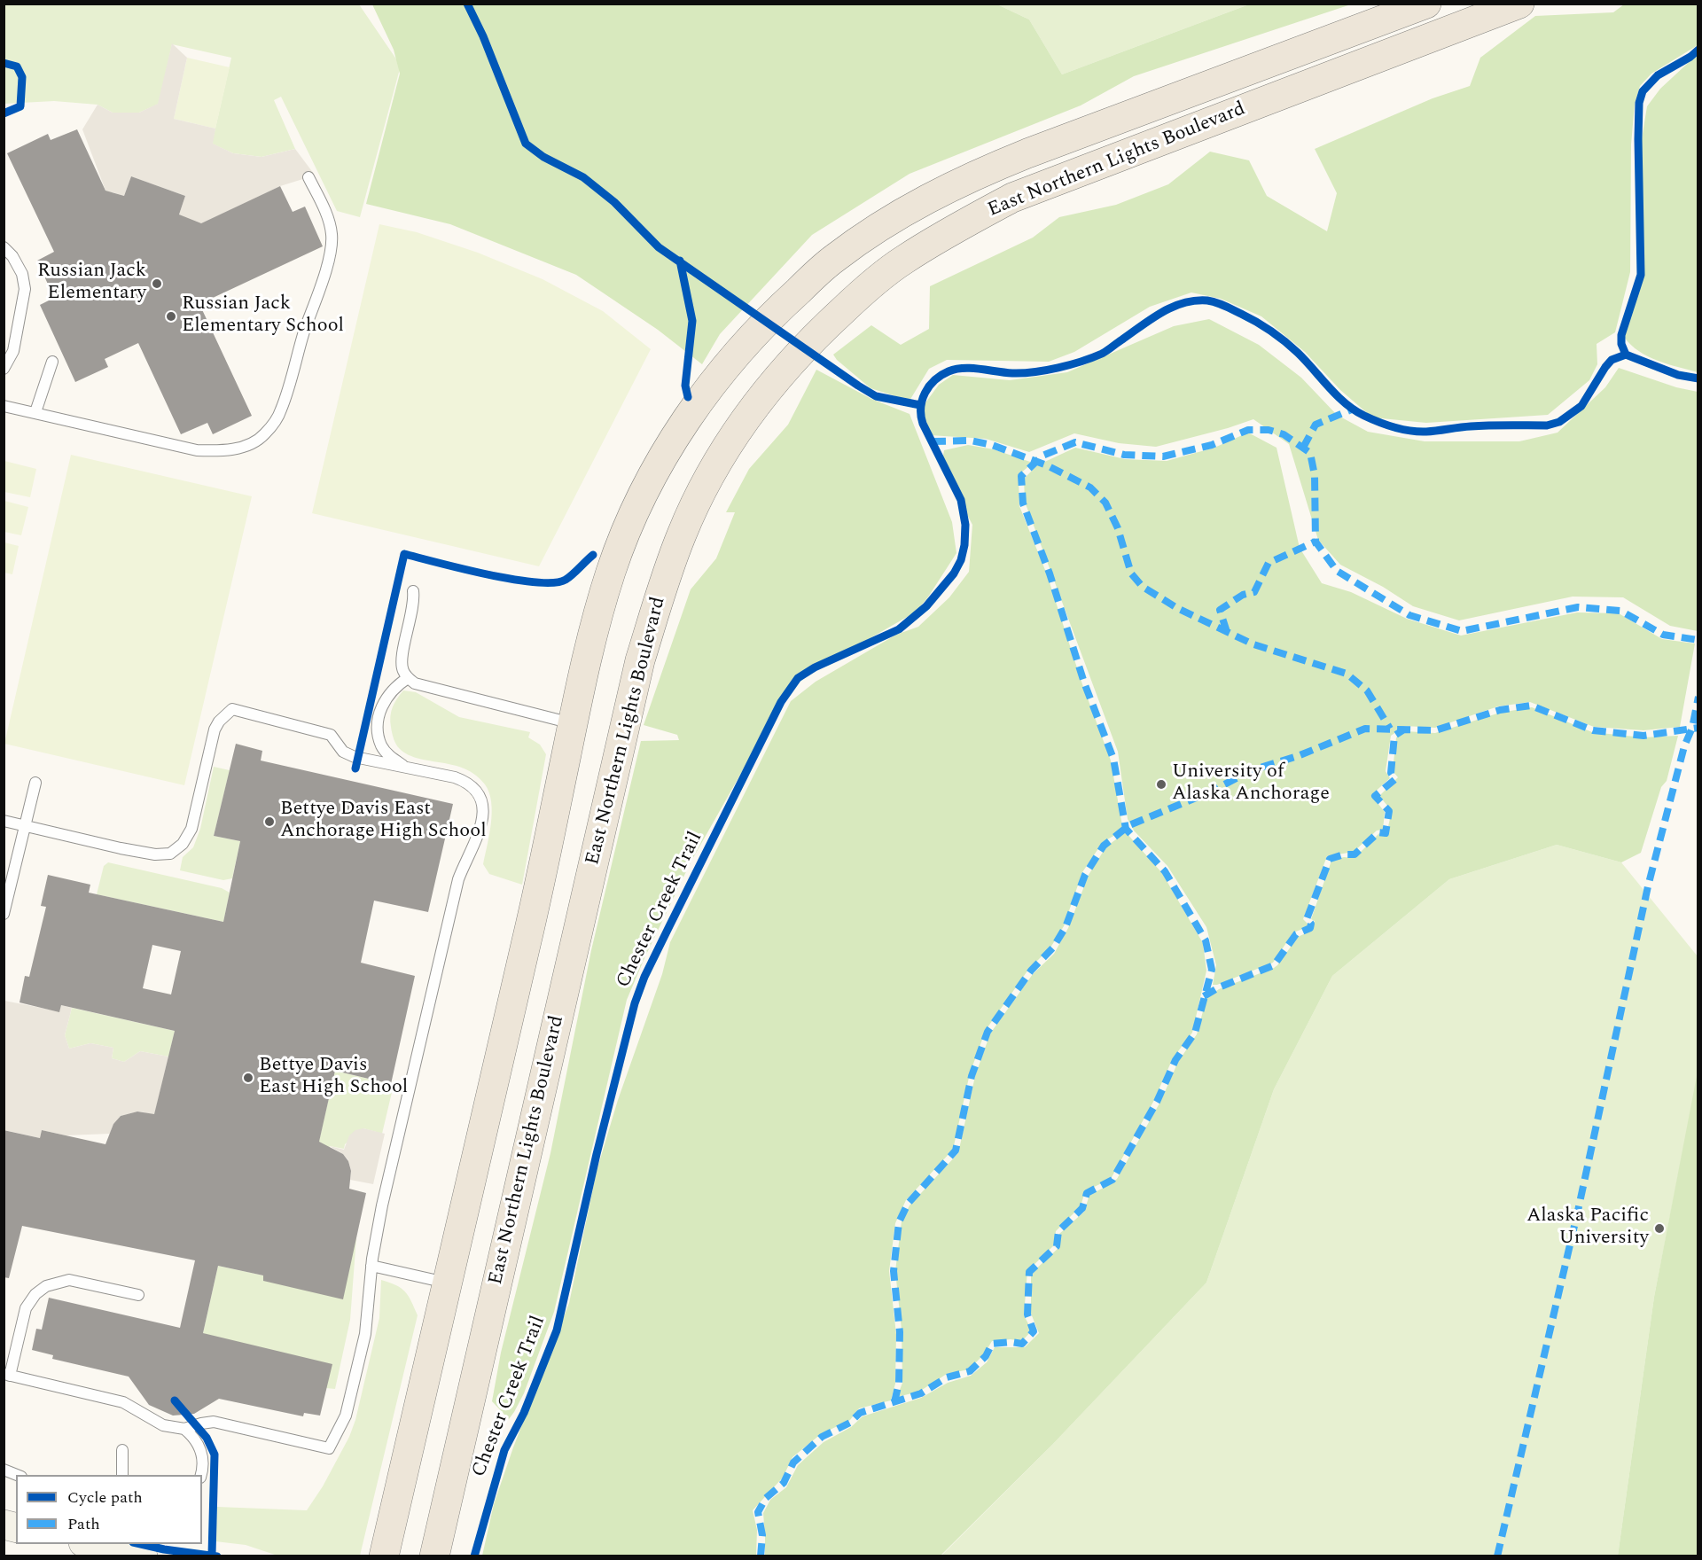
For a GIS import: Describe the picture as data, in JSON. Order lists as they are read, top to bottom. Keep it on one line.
{"streets":{"main road":["East Northern Lights Boulevard"],"cycle path":["Chester Creek Trail"]},"places":["Russian Jack Elementary","Russian Jack Elementary School","University of Alaska Anchorage","Bettye Davis East Anchorage High School","Bettye Davis East High School","Alaska Pacific University"],"legend":["Cycle path","Path"]}
